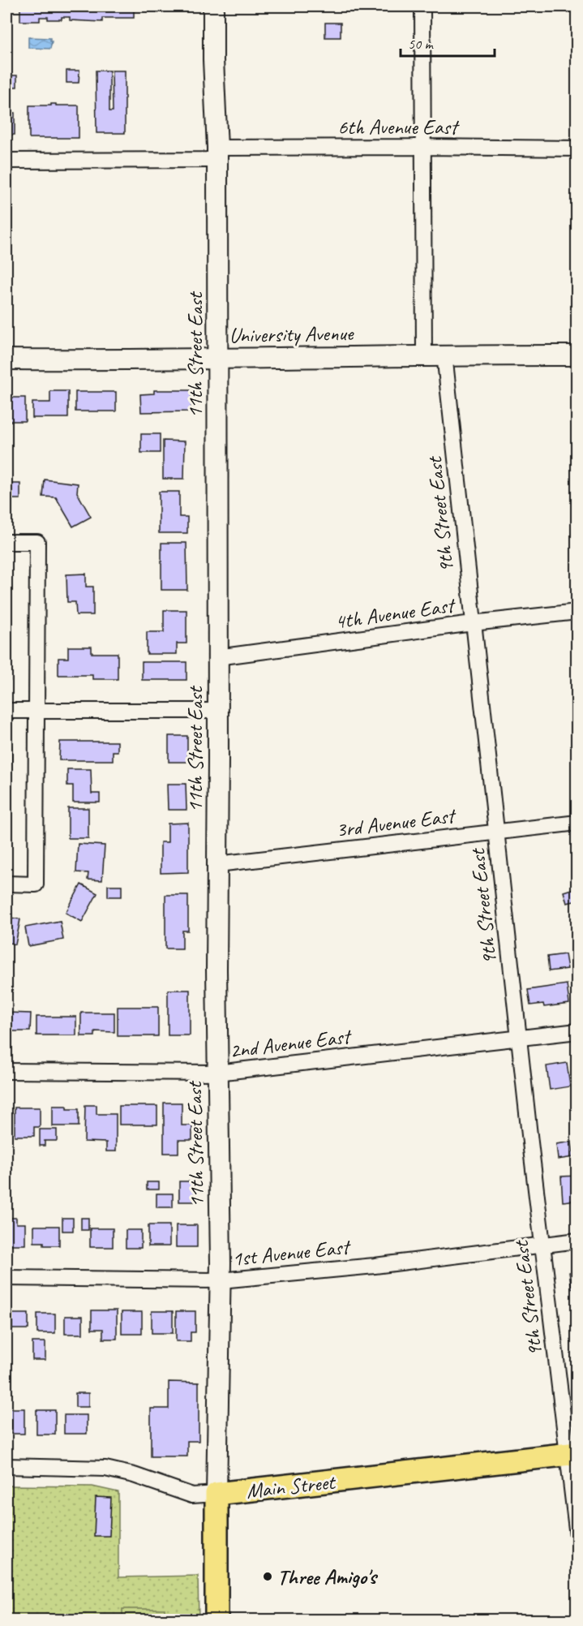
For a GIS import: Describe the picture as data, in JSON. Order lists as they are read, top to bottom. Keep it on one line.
{"streets":{"main road":["Main Street"],"street":["6th Avenue East","University Avenue","11th Street East","9th Street East","4th Avenue East","3rd Avenue East","2nd Avenue East","1st Avenue East"]},"crossings":[["6th Avenue East","11th Street East"],["University Avenue","11th Street East"],["University Avenue","9th Street East"],["11th Street East","4th Avenue East"],["11th Street East","3rd Avenue East"],["11th Street East","2nd Avenue East"],["11th Street East","1st Avenue East"],["11th Street East","Main Street"],["9th Street East","4th Avenue East"],["9th Street East","3rd Avenue East"],["9th Street East","2nd Avenue East"],["9th Street East","1st Avenue East"],["9th Street East","Main Street"]],"places":["Three Amigo's"],"scale_bar":"50 m"}
